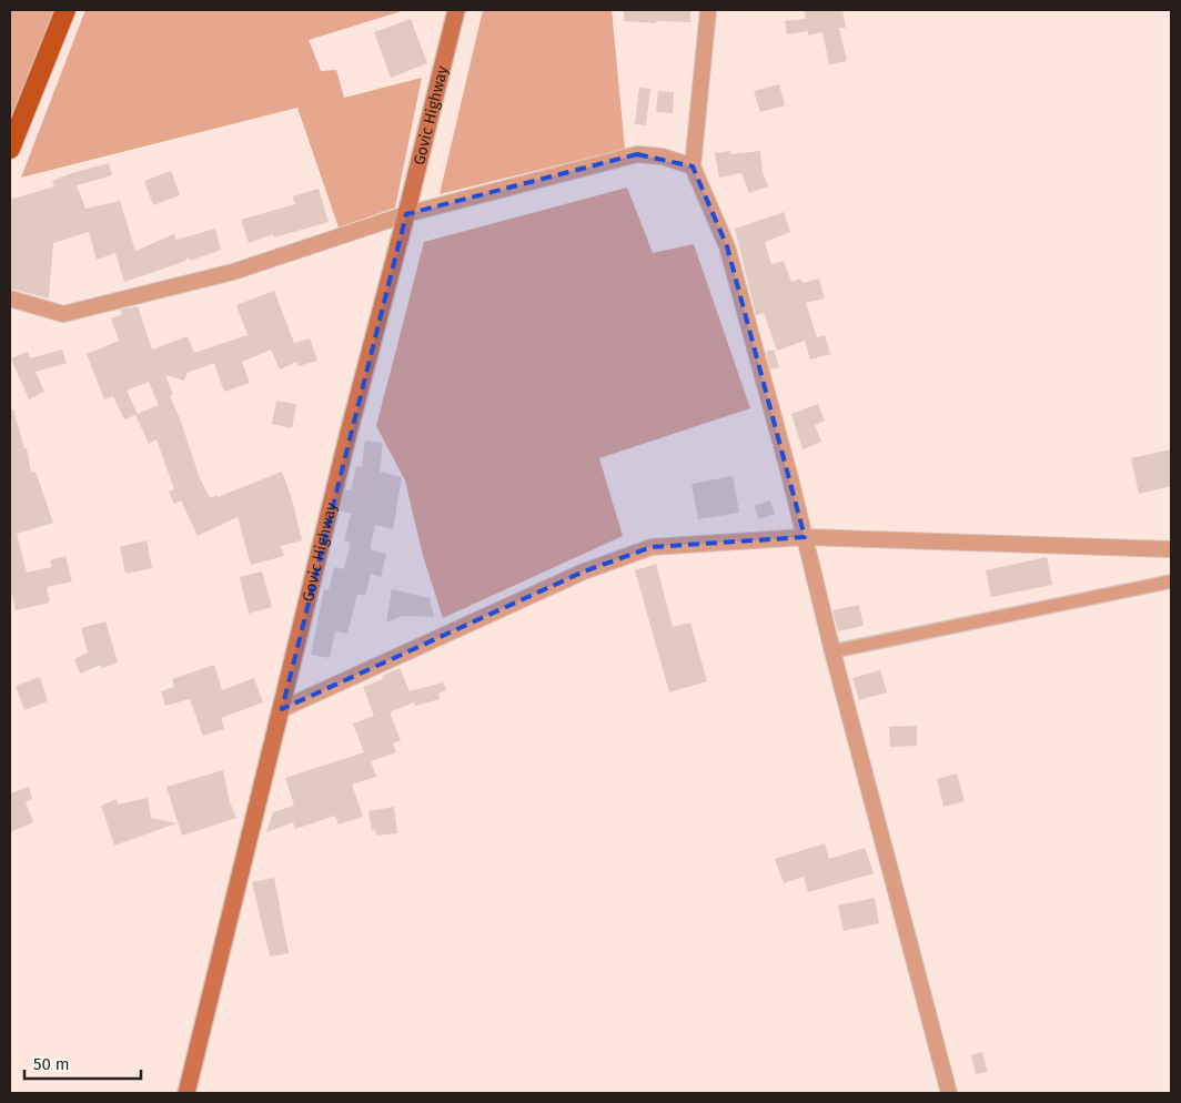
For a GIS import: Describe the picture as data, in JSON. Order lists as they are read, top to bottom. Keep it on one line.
{"streets":{"main road":["Govic Highway"]},"scale_bar":"50 m"}
